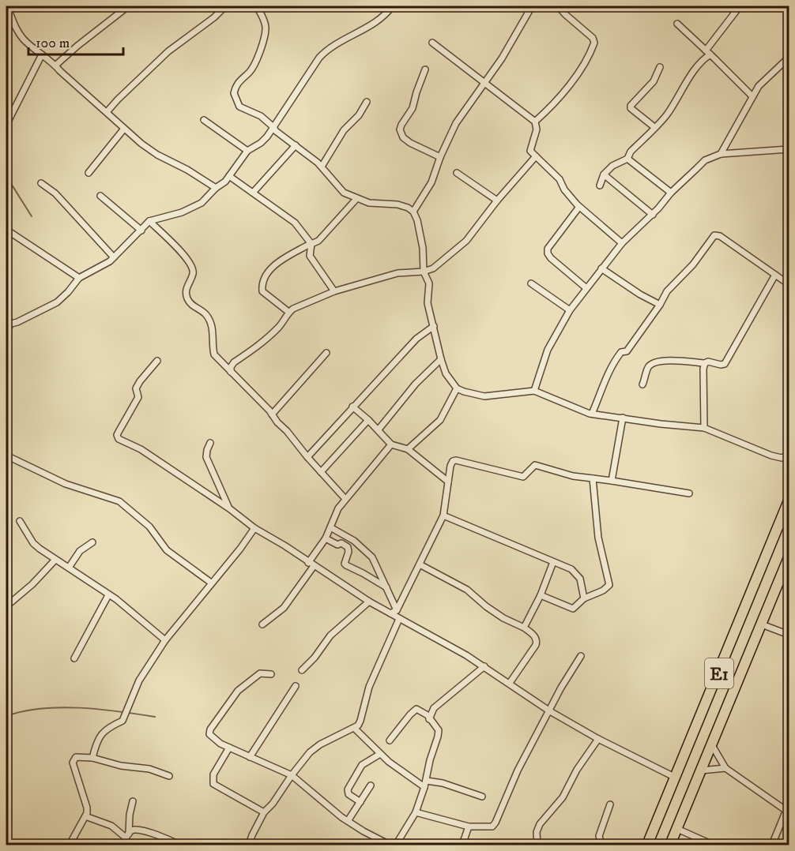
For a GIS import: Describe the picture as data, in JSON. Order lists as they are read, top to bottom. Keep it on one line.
{"streets":{"highway":["E1"]},"scale_bar":"100 m"}
